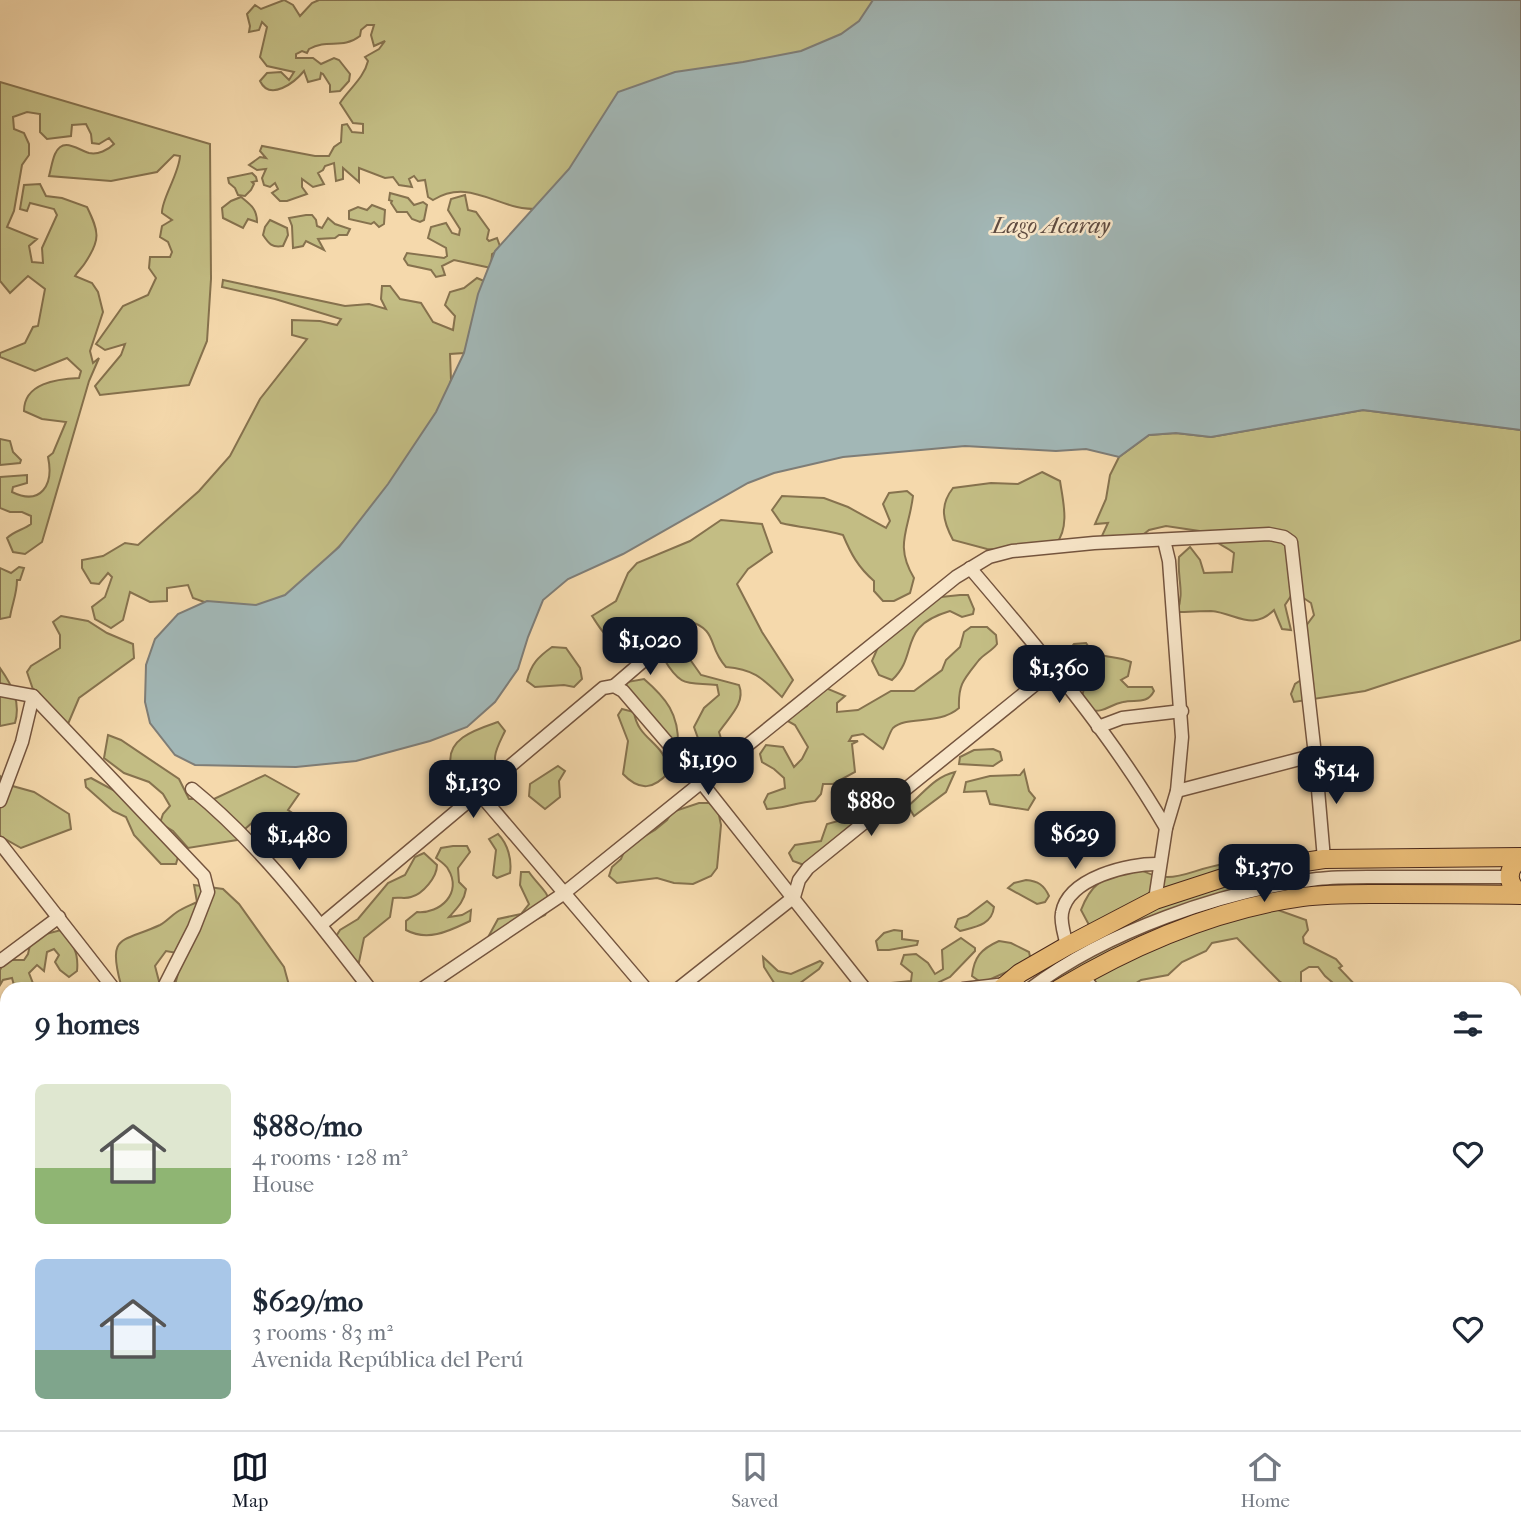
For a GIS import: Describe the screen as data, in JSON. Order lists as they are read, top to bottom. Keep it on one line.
{"water":["Lago Acaray"],"page":{"price":["$1,020","$1,360","$1,190","$514","$1,130","$880","$629","$1,480","$1,370"],"heading":"9 homes","list":[{"name":"$880/mo","note":"4 rooms · 128 m² · House"},{"name":"$629/mo","note":"3 rooms · 83 m² · Avenida República del Perú"}],"tabs":["Map","Saved","Home"]}}
